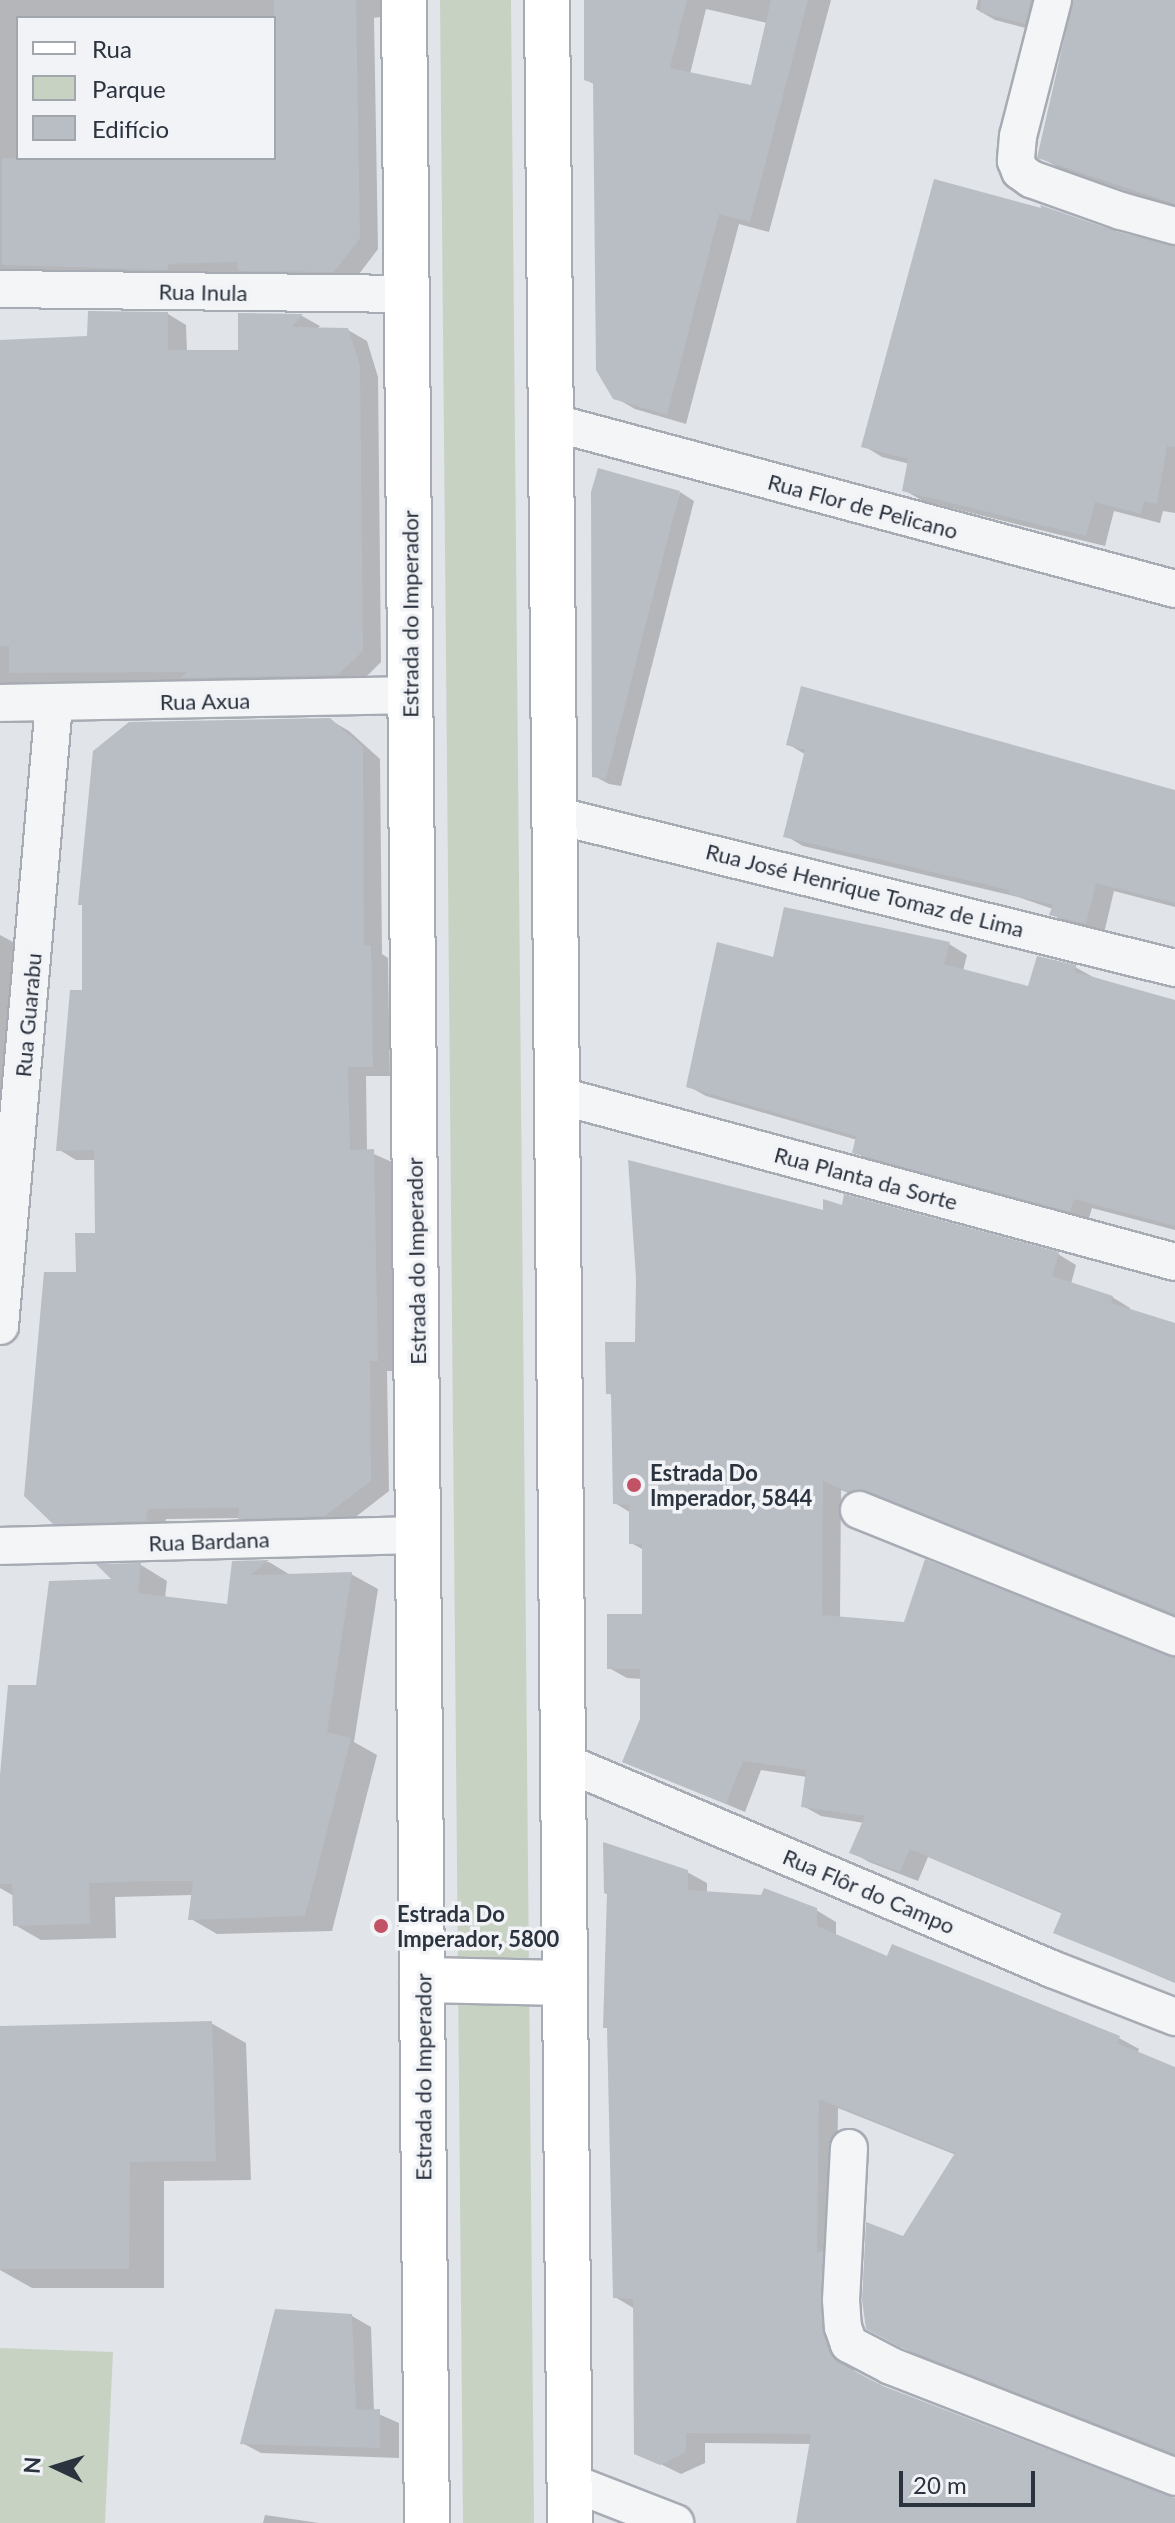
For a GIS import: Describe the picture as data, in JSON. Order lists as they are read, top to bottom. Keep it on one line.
{"streets":{"main road":["Estrada do Imperador"],"street":["Rua Inula","Rua Flor de Pelicano","Rua Axua","Rua José Henrique Tomaz de Lima","Rua Guarabu","Rua Planta da Sorte","Rua Bardana","Rua Flôr do Campo"]},"crossings":[["Rua Inula","Estrada do Imperador"],["Estrada do Imperador","Rua Axua"],["Estrada do Imperador","Rua Bardana"],["Rua Axua","Rua Guarabu"]],"places":["Estrada Do Imperador, 5844","Estrada Do Imperador, 5800"],"legend":["Rua","Parque","Edifício"],"scale_bar":"20 m","north":"left"}
